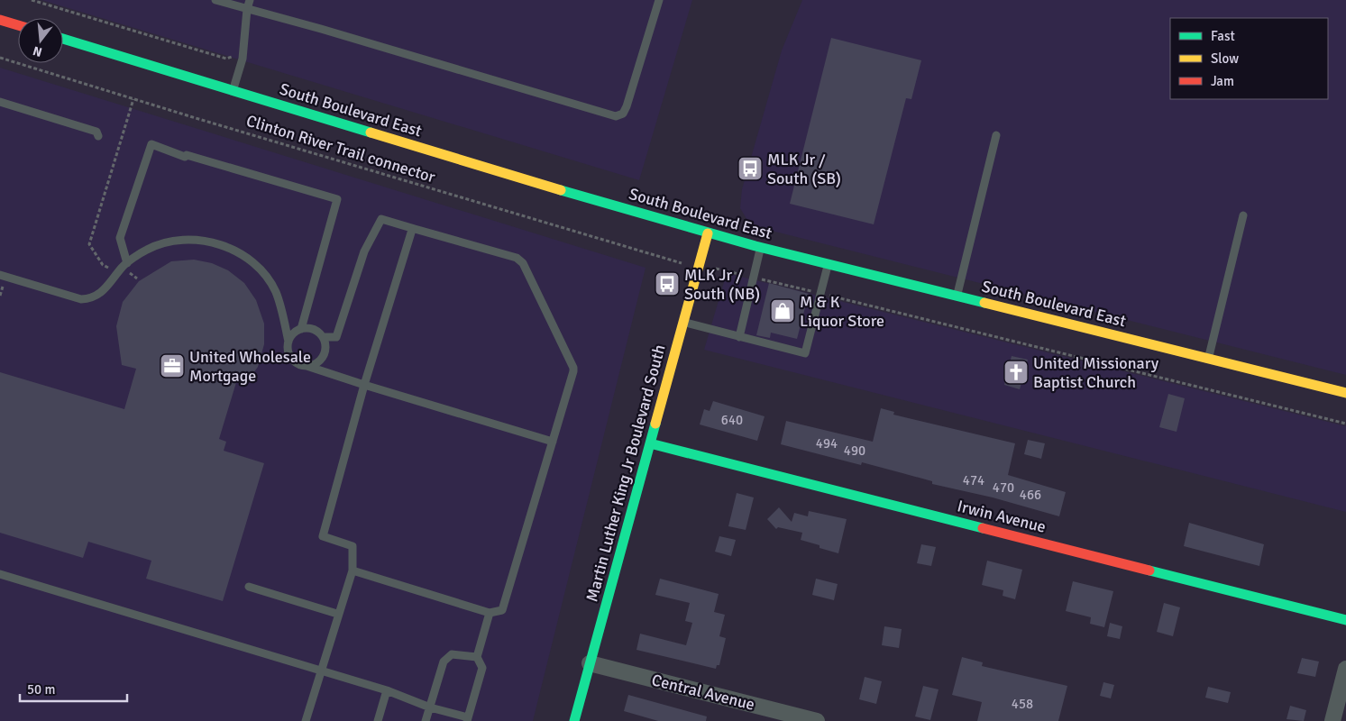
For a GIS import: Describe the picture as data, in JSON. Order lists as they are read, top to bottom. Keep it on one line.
{"streets":{"street":["South Boulevard East","Martin Luther King Jr Boulevard South","Irwin Avenue","Central Avenue"],"path":["Clinton River Trail connector"]},"crossings":[["South Boulevard East","Martin Luther King Jr Boulevard South"],["Martin Luther King Jr Boulevard South","Irwin Avenue"],["Martin Luther King Jr Boulevard South","Central Avenue"]],"places":{"bus stop":["MLK Jr / South (SB)","MLK Jr / South (NB)"],"shop":["M & K Liquor Store"],"office":["United Wholesale Mortgage"],"church":["United Missionary Baptist Church"]},"house_numbers":["640","494","490","474","470","466","458"],"legend":["Fast","Slow","Jam"],"scale_bar":"50 m","north":"bottom"}
